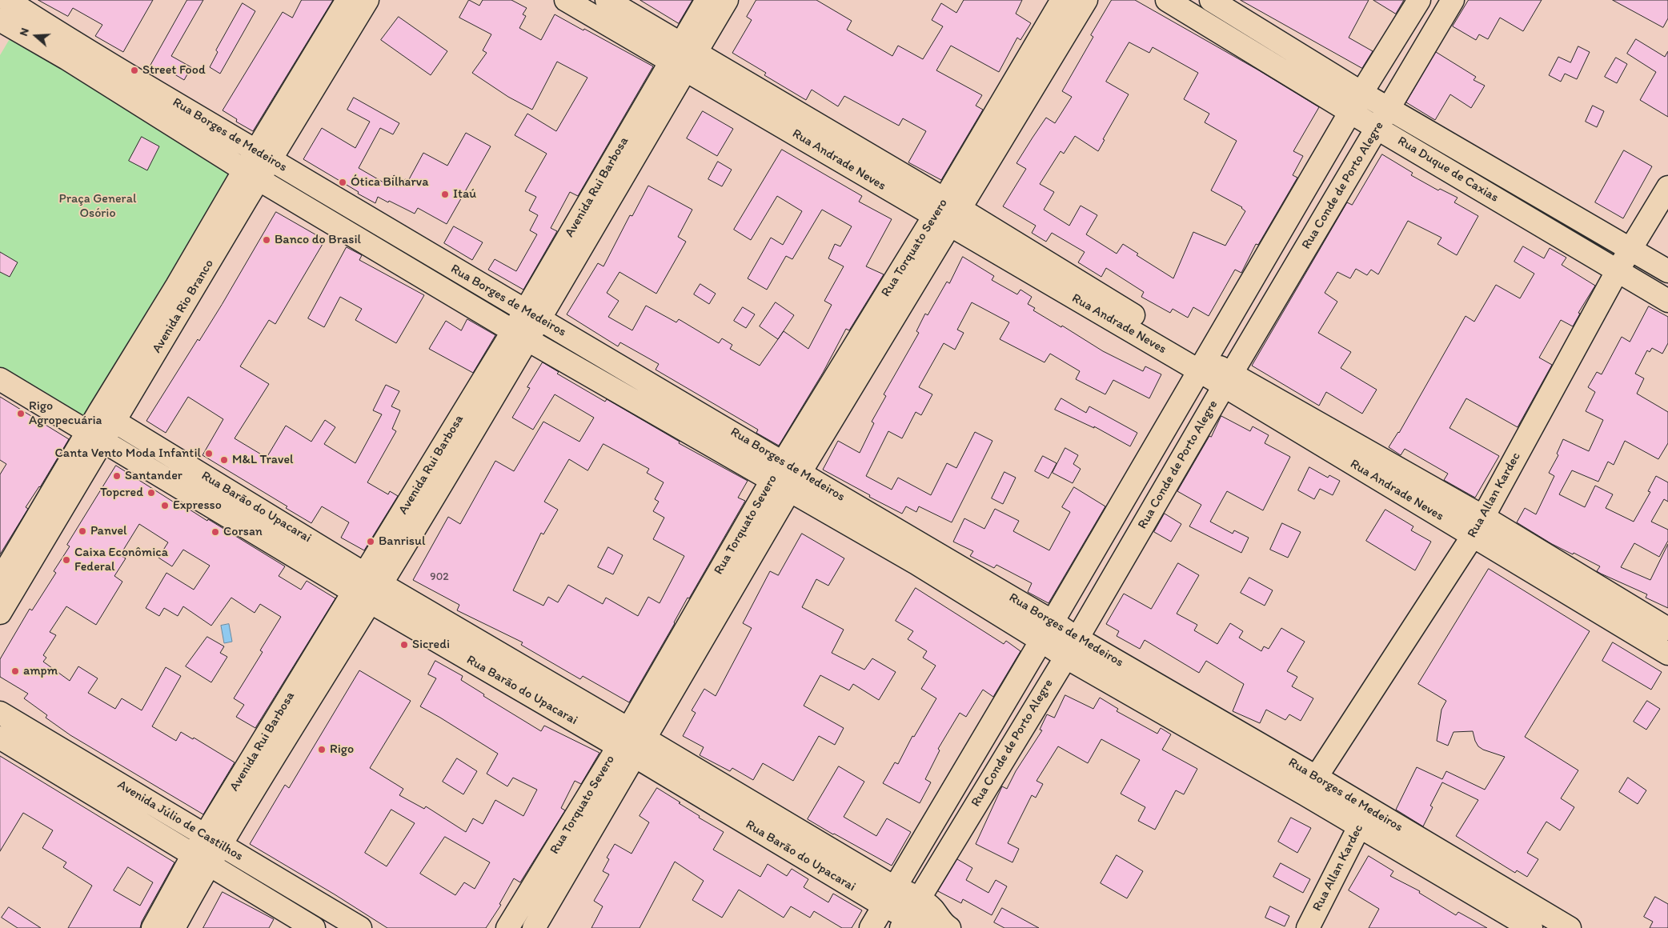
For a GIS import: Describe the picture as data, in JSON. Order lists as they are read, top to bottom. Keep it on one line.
{"streets":{"street":["Rua Borges de Medeiros","Rua Andrade Neves","Rua Duque de Caxias","Rua Conde de Porto Alegre","Avenida Rui Barbosa","Rua Torquato Severo","Avenida Rio Branco","Rua Allan Kardec","Rua Barão do Upacarai","Avenida Júlio de Castilhos"]},"crossings":[["Rua Borges de Medeiros","Rua Conde de Porto Alegre"],["Rua Borges de Medeiros","Avenida Rui Barbosa"],["Rua Borges de Medeiros","Rua Torquato Severo"],["Rua Borges de Medeiros","Avenida Rio Branco"],["Rua Borges de Medeiros","Rua Allan Kardec"],["Rua Andrade Neves","Rua Conde de Porto Alegre"],["Rua Andrade Neves","Avenida Rui Barbosa"],["Rua Andrade Neves","Rua Torquato Severo"],["Rua Andrade Neves","Rua Allan Kardec"],["Rua Duque de Caxias","Rua Conde de Porto Alegre"],["Rua Duque de Caxias","Rua Allan Kardec"],["Rua Conde de Porto Alegre","Rua Barão do Upacarai"],["Avenida Rui Barbosa","Rua Barão do Upacarai"],["Avenida Rui Barbosa","Avenida Júlio de Castilhos"],["Rua Torquato Severo","Rua Barão do Upacarai"],["Avenida Rio Branco","Rua Barão do Upacarai"]],"parks":["Praça General Osório"],"places":["Street Food","Ótica Bilharva","Itaú","Banco do Brasil","Rigo Agropecuária","Canta Vento Moda Infantil","M&L Travel","Santander","Topcred","Expresso","Panvel","Corsan","Banrisul","Caixa Econômica Federal","Sicredi","ampm","Rigo"],"house_numbers":["902"],"north":"left"}
